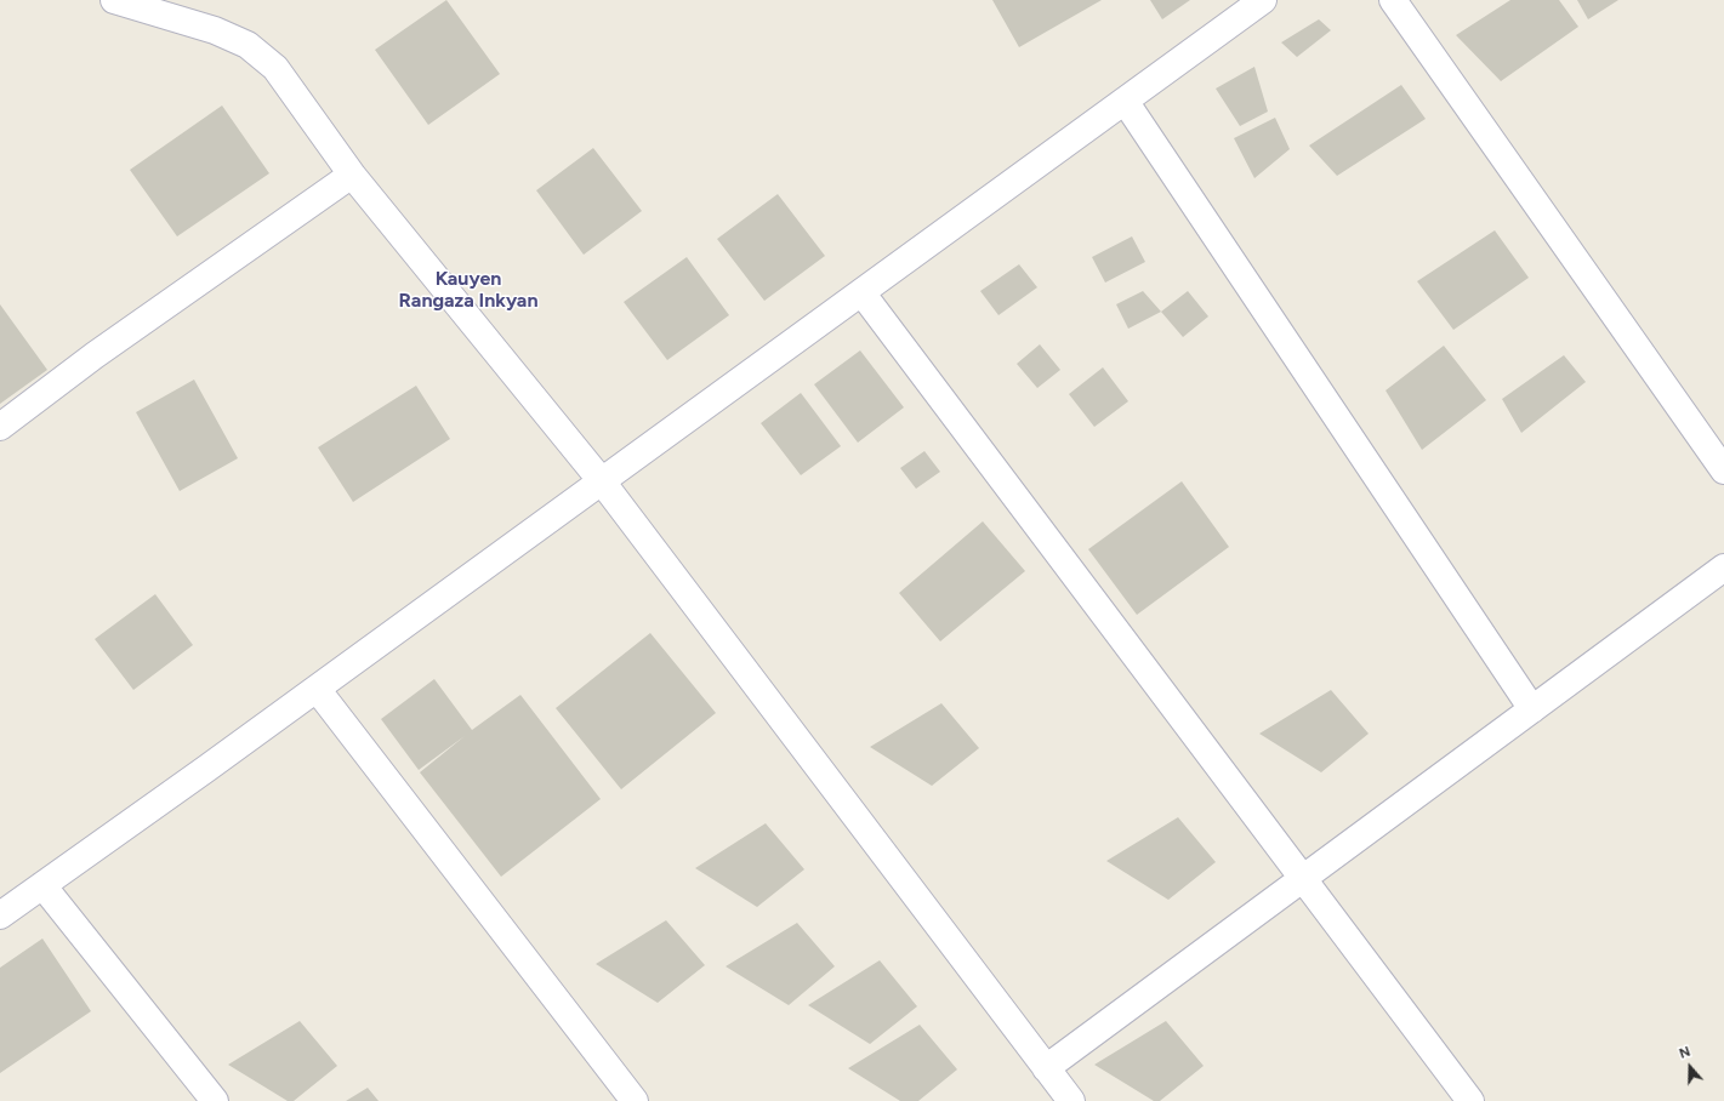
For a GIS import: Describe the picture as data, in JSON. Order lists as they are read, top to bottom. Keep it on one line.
{"districts":["Kauyen Rangaza Inkyan"],"north":"top"}
